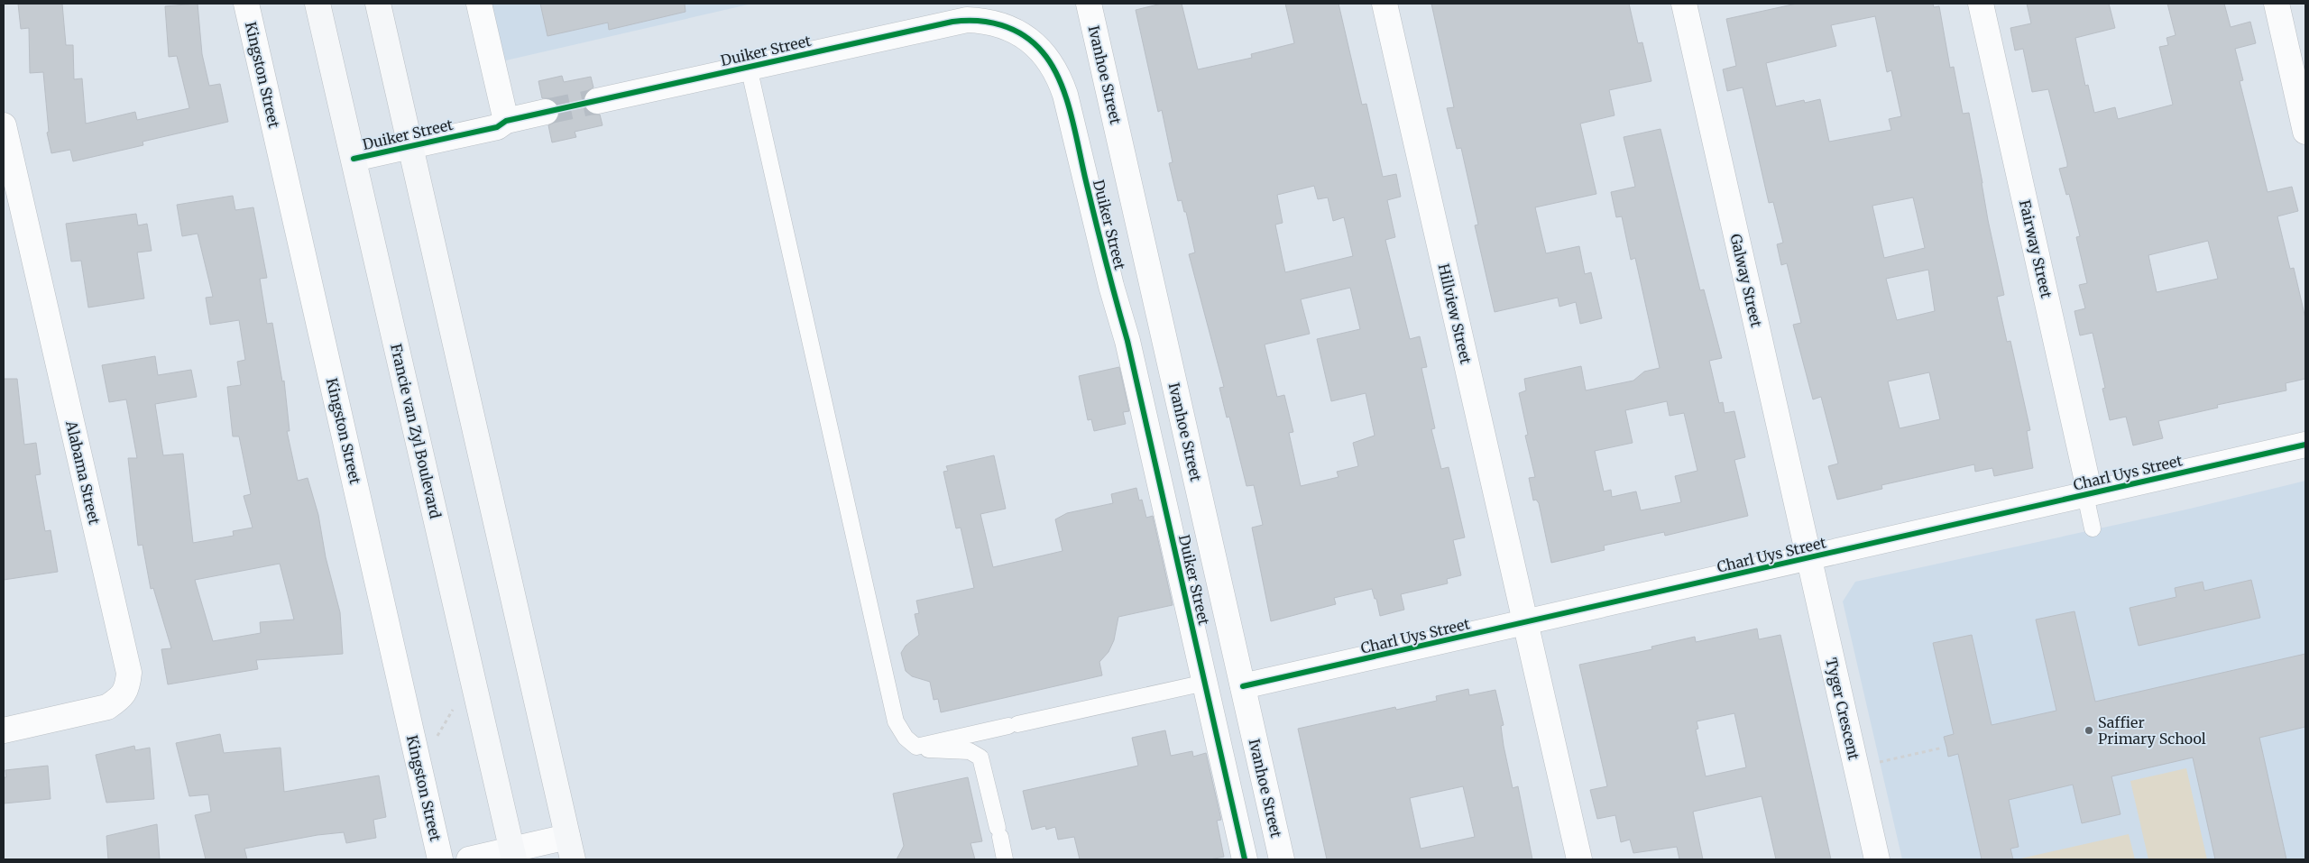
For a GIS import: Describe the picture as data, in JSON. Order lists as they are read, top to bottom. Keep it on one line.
{"streets":{"main road":["Francie van Zyl Boulevard"],"street":["Duiker Street","Kingston Street","Ivanhoe Street","Fairway Street","Galway Street","Hillview Street","Alabama Street","Charl Uys Street","Tyger Crescent"]},"crossings":[["Duiker Street","Francie van Zyl Boulevard"],["Ivanhoe Street","Charl Uys Street"],["Fairway Street","Charl Uys Street"],["Galway Street","Charl Uys Street"],["Galway Street","Tyger Crescent"],["Hillview Street","Charl Uys Street"],["Charl Uys Street","Tyger Crescent"]],"places":["Saffier Primary School"]}
